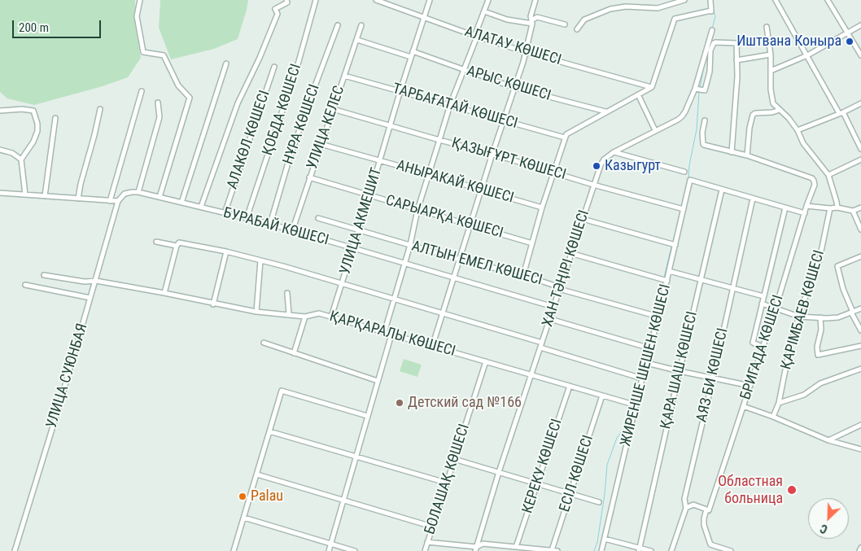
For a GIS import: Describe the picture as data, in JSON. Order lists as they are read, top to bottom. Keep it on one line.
{"streets":{"street":["АЛАТАУ КӨШЕСІ","АРЫС КӨШЕСІ","ТАРБАҒАТАЙ КӨШЕСІ","ҚОБДА КӨШЕСІ","НҰРА КӨШЕСІ","УЛИЦА КЕЛЕC","АЛАКӨЛ КӨШЕСІ","ҚАЗЫҒҰРТ КӨШЕСІ","АНЫРАКАЙ КӨШЕСІ","САРЫАРҚА КӨШЕСІ","УЛИЦА АКМЕШИТ","БУРАБАЙ КӨШЕСІ","АЛТЫН ЕМЕЛ КӨШЕСІ","ХАН ТӘҢІРІ КӨШЕСІ","ҚАРІМБАЕВ КӨШЕСІ","ҚАРҚАРАЛЫ КӨШЕСІ","БРИГАДА КӨШЕСІ","ЖИРЕНШЕ ШЕШЕН КӨШЕСІ","ҚАРА ШАШ КӨШЕСІ","АЯЗ БИ КӨШЕСІ","УЛИЦА СУЮНБАЯ","КЕРЕКУ КӨШЕСІ","ЕСІЛ КӨШЕСІ","БОЛАШАҚ КӨШЕСІ"]},"crossings":[["АЛАТАУ КӨШЕСІ","УЛИЦА АКМЕШИТ"],["АРЫС КӨШЕСІ","УЛИЦА АКМЕШИТ"],["ТАРБАҒАТАЙ КӨШЕСІ","УЛИЦА КЕЛЕC"],["ТАРБАҒАТАЙ КӨШЕСІ","УЛИЦА АКМЕШИТ"],["ҚОБДА КӨШЕСІ","БУРАБАЙ КӨШЕСІ"],["НҰРА КӨШЕСІ","БУРАБАЙ КӨШЕСІ"],["УЛИЦА КЕЛЕC","ҚАЗЫҒҰРТ КӨШЕСІ"],["УЛИЦА КЕЛЕC","АНЫРАКАЙ КӨШЕСІ"],["УЛИЦА КЕЛЕC","САРЫАРҚА КӨШЕСІ"],["УЛИЦА КЕЛЕC","БУРАБАЙ КӨШЕСІ"],["АЛАКӨЛ КӨШЕСІ","БУРАБАЙ КӨШЕСІ"],["ҚАЗЫҒҰРТ КӨШЕСІ","УЛИЦА АКМЕШИТ"],["ҚАЗЫҒҰРТ КӨШЕСІ","ХАН ТӘҢІРІ КӨШЕСІ"],["ҚАЗЫҒҰРТ КӨШЕСІ","ЖИРЕНШЕ ШЕШЕН КӨШЕСІ"],["АНЫРАКАЙ КӨШЕСІ","УЛИЦА АКМЕШИТ"],["САРЫАРҚА КӨШЕСІ","УЛИЦА АКМЕШИТ"],["УЛИЦА АКМЕШИТ","БУРАБАЙ КӨШЕСІ"],["УЛИЦА АКМЕШИТ","АЛТЫН ЕМЕЛ КӨШЕСІ"],["УЛИЦА АКМЕШИТ","ҚАРҚАРАЛЫ КӨШЕСІ"],["БУРАБАЙ КӨШЕСІ","ХАН ТӘҢІРІ КӨШЕСІ"],["АЛТЫН ЕМЕЛ КӨШЕСІ","ХАН ТӘҢІРІ КӨШЕСІ"],["АЛТЫН ЕМЕЛ КӨШЕСІ","ЖИРЕНШЕ ШЕШЕН КӨШЕСІ"],["ХАН ТӘҢІРІ КӨШЕСІ","ҚАРҚАРАЛЫ КӨШЕСІ"],["ҚАРҚАРАЛЫ КӨШЕСІ","ЖИРЕНШЕ ШЕШЕН КӨШЕСІ"],["ҚАРҚАРАЛЫ КӨШЕСІ","УЛИЦА СУЮНБАЯ"],["ҚАРҚАРАЛЫ КӨШЕСІ","КЕРЕКУ КӨШЕСІ"],["ҚАРҚАРАЛЫ КӨШЕСІ","ЕСІЛ КӨШЕСІ"],["ҚАРҚАРАЛЫ КӨШЕСІ","БОЛАШАҚ КӨШЕСІ"],["ЖИРЕНШЕ ШЕШЕН КӨШЕСІ","ҚАРА ШАШ КӨШЕСІ"]],"places":["Иштвана Коныра","Казыгурт","Детский сад №166","Областная больница","Palau"],"scale_bar":"200 m","north":"bottom left"}
